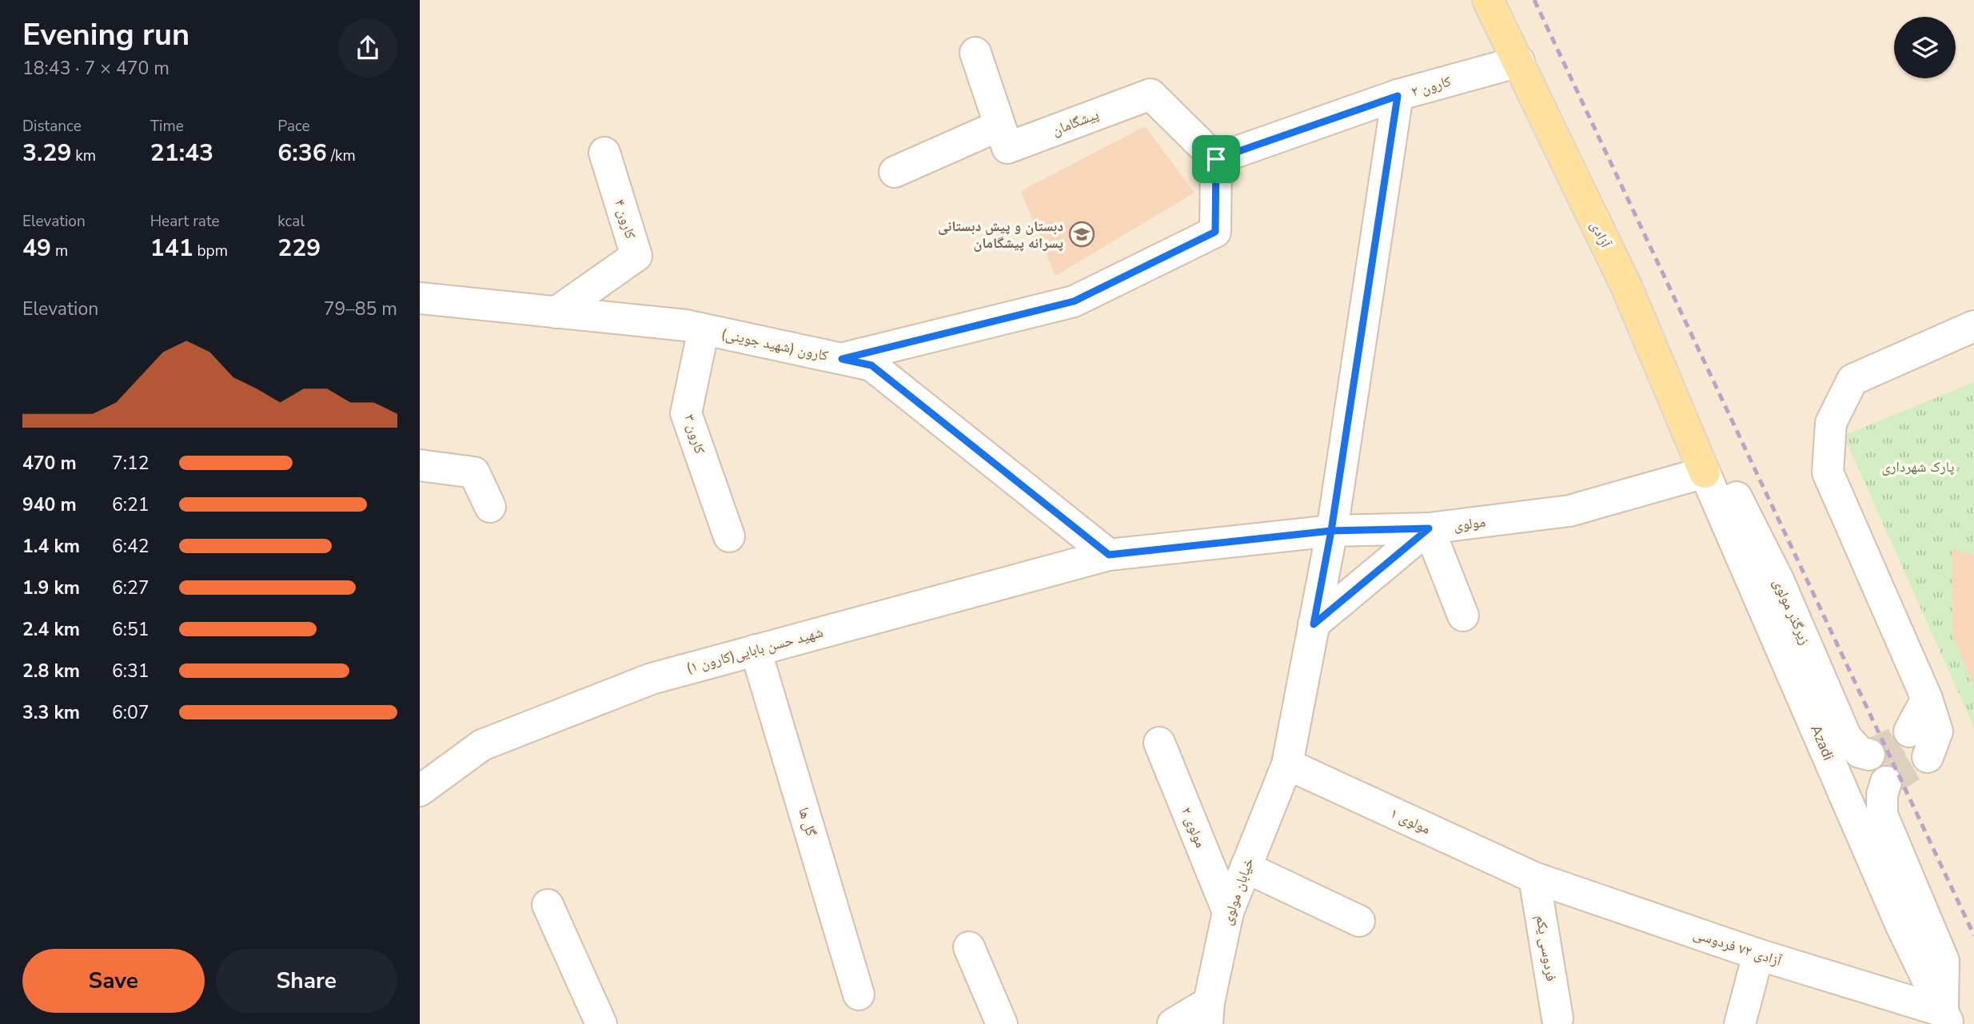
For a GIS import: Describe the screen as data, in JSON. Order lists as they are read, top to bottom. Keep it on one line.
{"streets":{"main road":["آزادی"],"street":["کارون ۲","پیشگامان","کارون ۴","کارون (شهید جوینی)","کارون ۳","مولوی","زیرگذر مولوی","شهید حسن بابایی(کارون ۱)","Azadi","مولوی ۱","گل ها","مولوی ۲","خیابان مولوی","آزادی ۷۲ فردوسی","فردوسی یکم"]},"crossings":[["کارون ۲","پیشگامان"],["کارون ۲","آزادی"],["کارون ۴","کارون (شهید جوینی)"],["آزادی","مولوی"],["آزادی","زیرگذر مولوی"],["آزادی","Azadi"],["کارون (شهید جوینی)","کارون ۳"],["کارون (شهید جوینی)","شهید حسن بابایی(کارون ۱)"],["مولوی","زیرگذر مولوی"],["مولوی","Azadi"],["زیرگذر مولوی","Azadi"],["شهید حسن بابایی(کارون ۱)","گل ها"],["Azadi","آزادی ۷۲ فردوسی"],["مولوی ۱","خیابان مولوی"],["مولوی ۱","آزادی ۷۲ فردوسی"],["مولوی ۱","فردوسی یکم"],["مولوی ۲","خیابان مولوی"],["آزادی ۷۲ فردوسی","فردوسی یکم"]],"parks":["پارک شهرداری"],"places":{"school or university":["دبستان و پیش دبستانی پسرانه پیشگامان"]},"page":{"heading":["Evening run","18:43 · 7 × 470 m"],"stats":[["Distance","3.29 km"],["Time","21:43"],["Pace","6:36 /km"],["Elevation","49 m"],["Heart rate","141 bpm"],["kcal","229"]],"chart":["Elevation","79–85 m"],"list":[{"name":"470 m","note":"7:12"},{"name":"940 m","note":"6:21"},{"name":"1.4 km","note":"6:42"},{"name":"1.9 km","note":"6:27"},{"name":"2.4 km","note":"6:51"},{"name":"2.8 km","note":"6:31"},{"name":"3.3 km","note":"6:07"}],"buttons":["Save","Share"]}}
